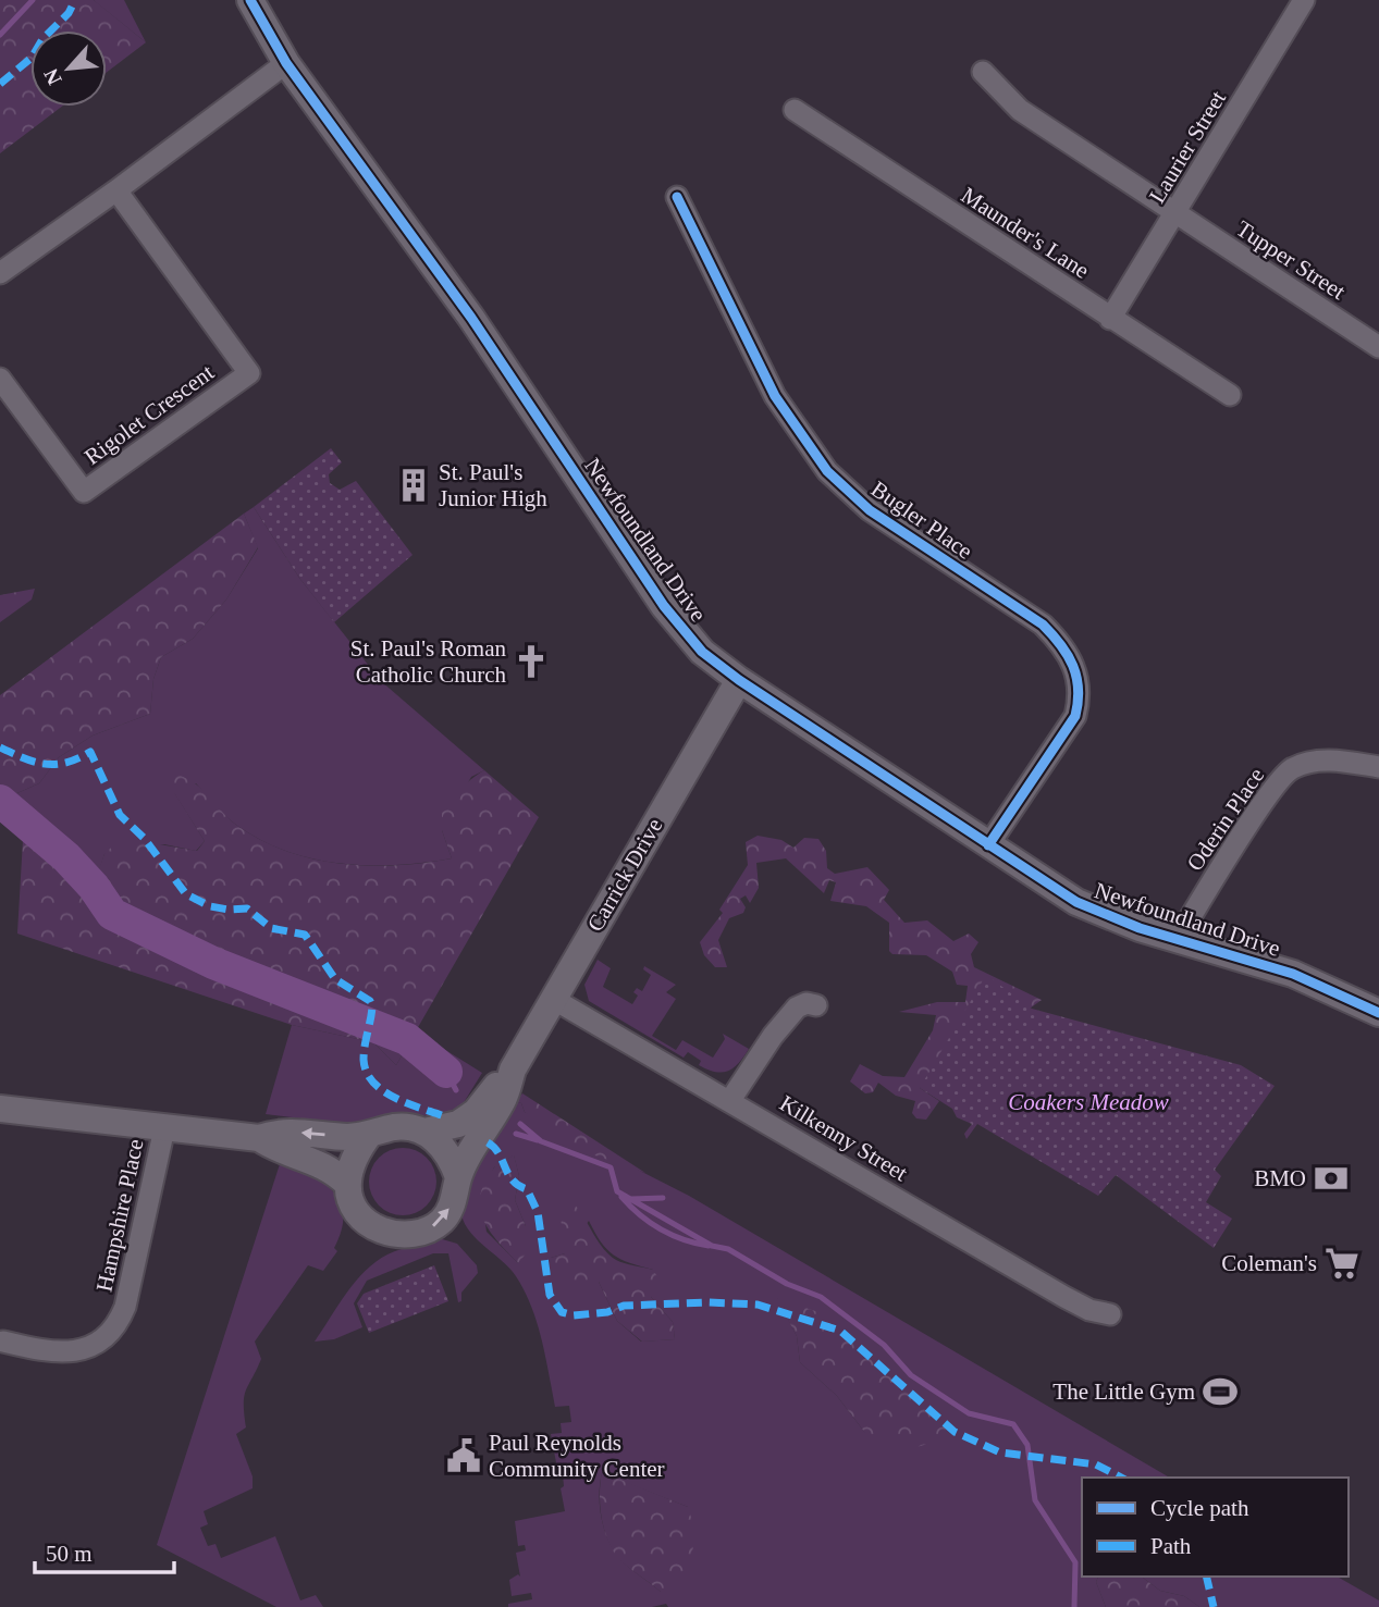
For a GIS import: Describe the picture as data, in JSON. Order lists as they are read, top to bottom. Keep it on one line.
{"streets":{"street":["Laurier Street","Maunder's Lane","Tupper Street","Rigolet Crescent","Bugler Place","Newfoundland Drive","Oderin Place","Carrick Drive","Kilkenny Street","Hampshire Place"]},"crossings":[["Laurier Street","Maunder's Lane"],["Laurier Street","Tupper Street"],["Bugler Place","Newfoundland Drive"],["Newfoundland Drive","Oderin Place"],["Newfoundland Drive","Carrick Drive"],["Carrick Drive","Kilkenny Street"],["Carrick Drive","Hampshire Place"]],"parks":["Coakers Meadow"],"places":{"building":["St. Paul's Junior High"],"church":["St. Paul's Roman Catholic Church"],"bank":["BMO"],"supermarket":["Coleman's"],"sports":["The Little Gym"],"public building":["Paul Reynolds Community Center"]},"legend":["Cycle path","Path"],"scale_bar":"50 m","north":"bottom left"}
